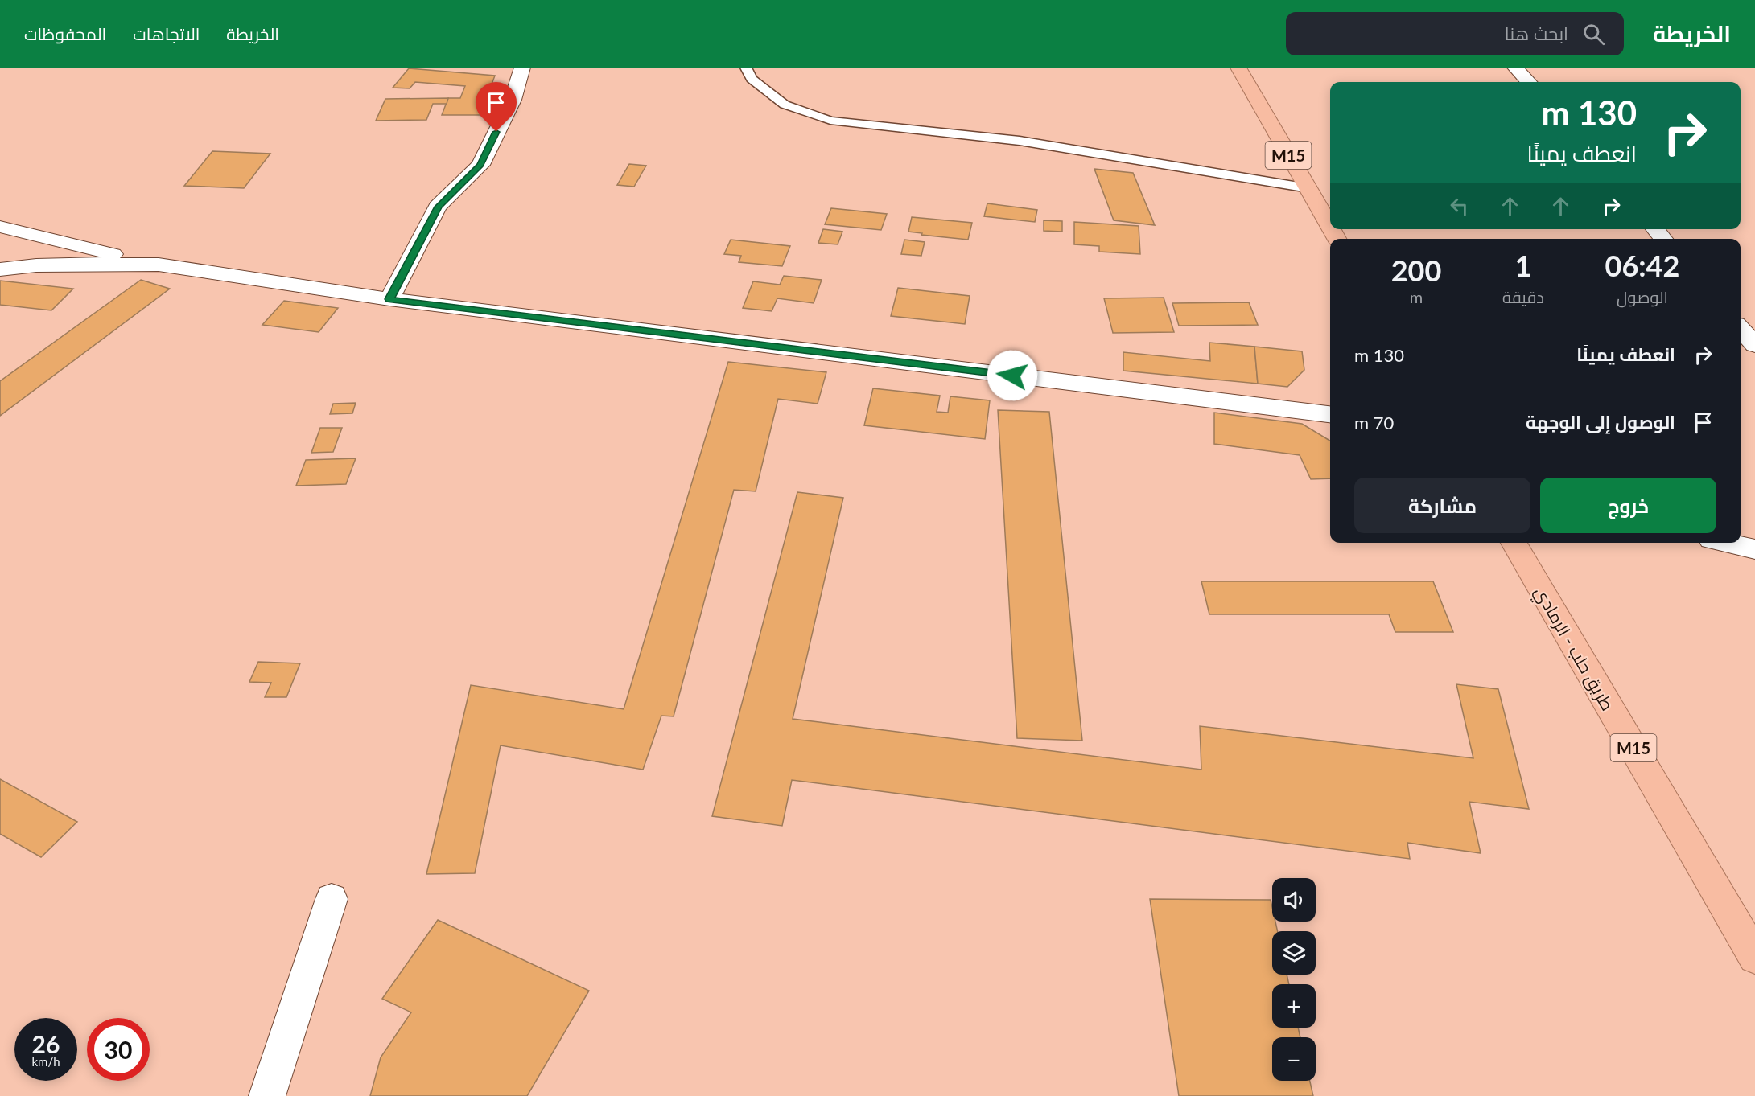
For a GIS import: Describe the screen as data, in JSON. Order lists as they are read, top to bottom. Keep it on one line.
{"streets":{"highway":["M15","طريق حلب - الرمادي"]},"page":{"header":"الخريطة","search":"ابحث هنا","nav":["الخريطة","الاتجاهات","المحفوظات"],"turn":["130 m","انعطف يمينًا"],"eta":["06:42","الوصول","1","دقيقة","200","m"],"list":[{"name":"انعطف يمينًا","value":"130 m"},{"name":"الوصول إلى الوجهة","value":"70 m"}],"buttons":["خروج","مشاركة"],"map_buttons":["+","−"],"speed":"26 km/h","limit":"30"}}
